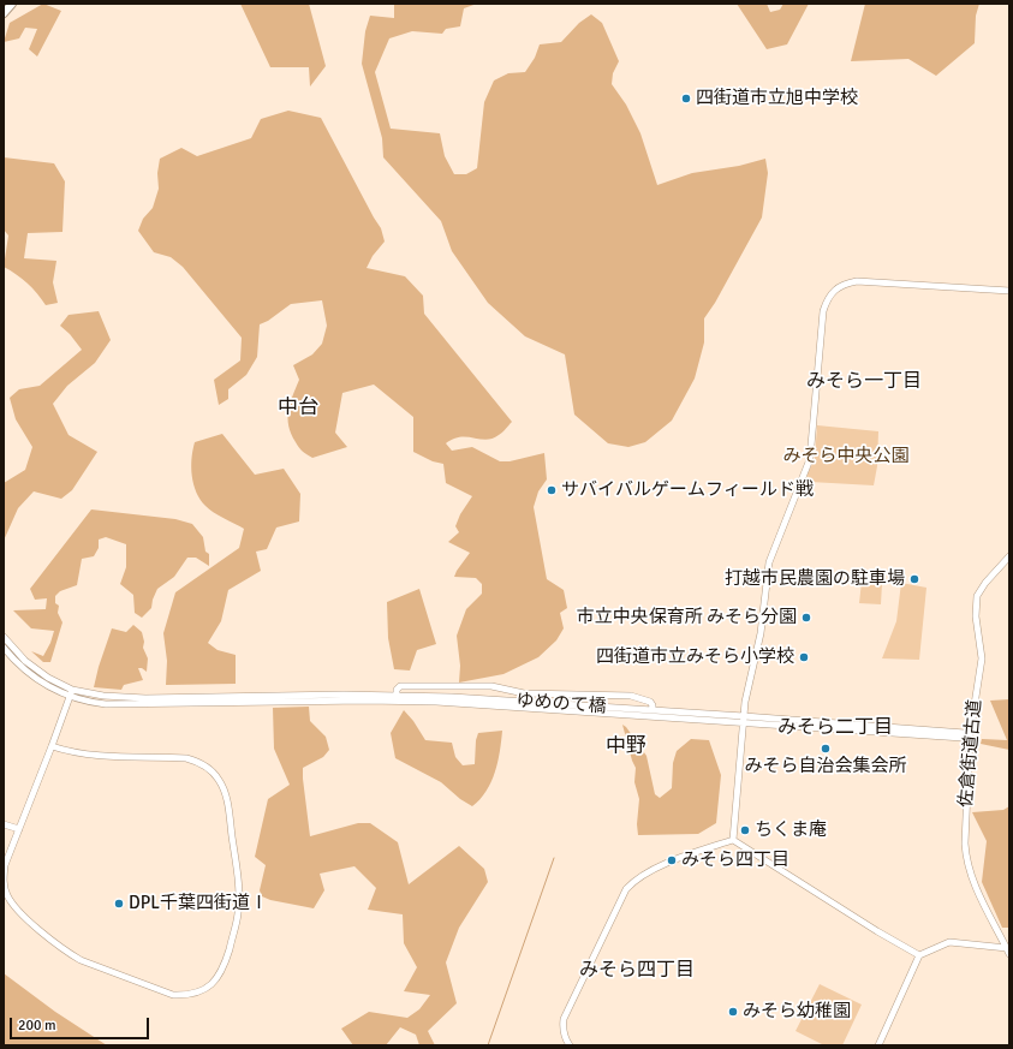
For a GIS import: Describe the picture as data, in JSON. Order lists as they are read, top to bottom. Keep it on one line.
{"streets":{"street":["ゆめのて橋","佐倉街道古道"]},"districts":["みそら一丁目","中台","みそら二丁目","中野","みそら四丁目"],"parks":["みそら中央公園"],"places":["四街道市立旭中学校","サバイバルゲームフィールド戦","打越市民農園の駐車場","市立中央保育所 みそら分園","四街道市立みそら小学校","みそら自治会集会所","ちくま庵","みそら四丁目","DPL千葉四街道Ⅰ","みそら幼稚園"],"scale_bar":"200 m"}
